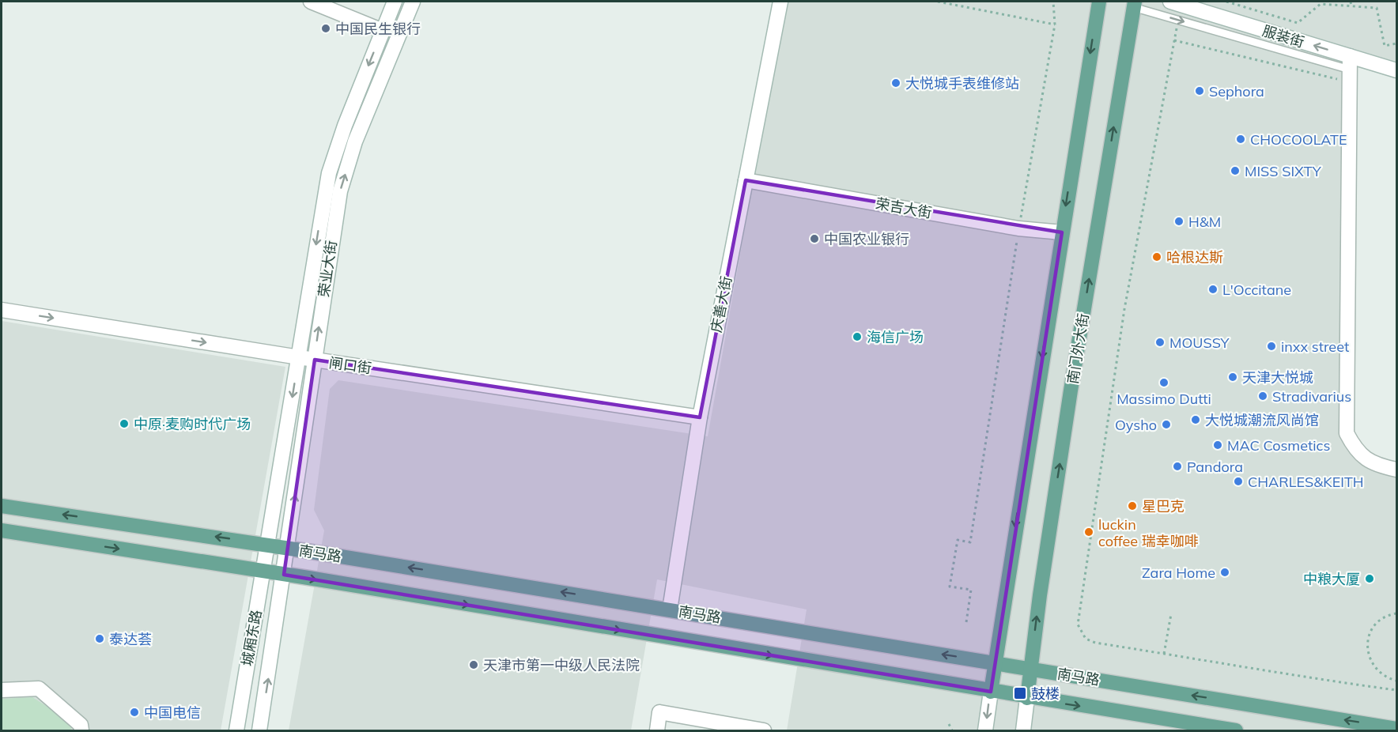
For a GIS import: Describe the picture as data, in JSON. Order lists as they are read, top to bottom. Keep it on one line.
{"streets":{"main road":["南门外大街","南马路"],"street":["服装街","荣吉大街","荣业大街","庆善大街","闸口街","城厢东路"]},"crossings":[["荣吉大街","庆善大街"],["荣业大街","闸口街"],["荣业大街","南马路"],["荣业大街","城厢东路"],["庆善大街","闸口街"],["庆善大街","南马路"],["南门外大街","南马路"],["南马路","城厢东路"]],"one_way":["服装街","闸口街"],"places":{"other":["中国民生银行","大悦城手表维修站","Sephora","CHOCOOLATE","MISS SIXTY","H&M","中国农业银行","哈根达斯","L'Occitane","海信广场","MOUSSY","inxx street","天津大悦城","Massimo Dutti","Stradivarius","大悦城潮流风尚馆","中原·麦购时代广场","Oysho","MAC Cosmetics","Pandora","CHARLES&KEITH","星巴克","luckin coffee 瑞幸咖啡","Zara Home","中粮大厦","泰达荟","天津市第一中级人民法院","中国电信"],"transit":["鼓楼"]}}
